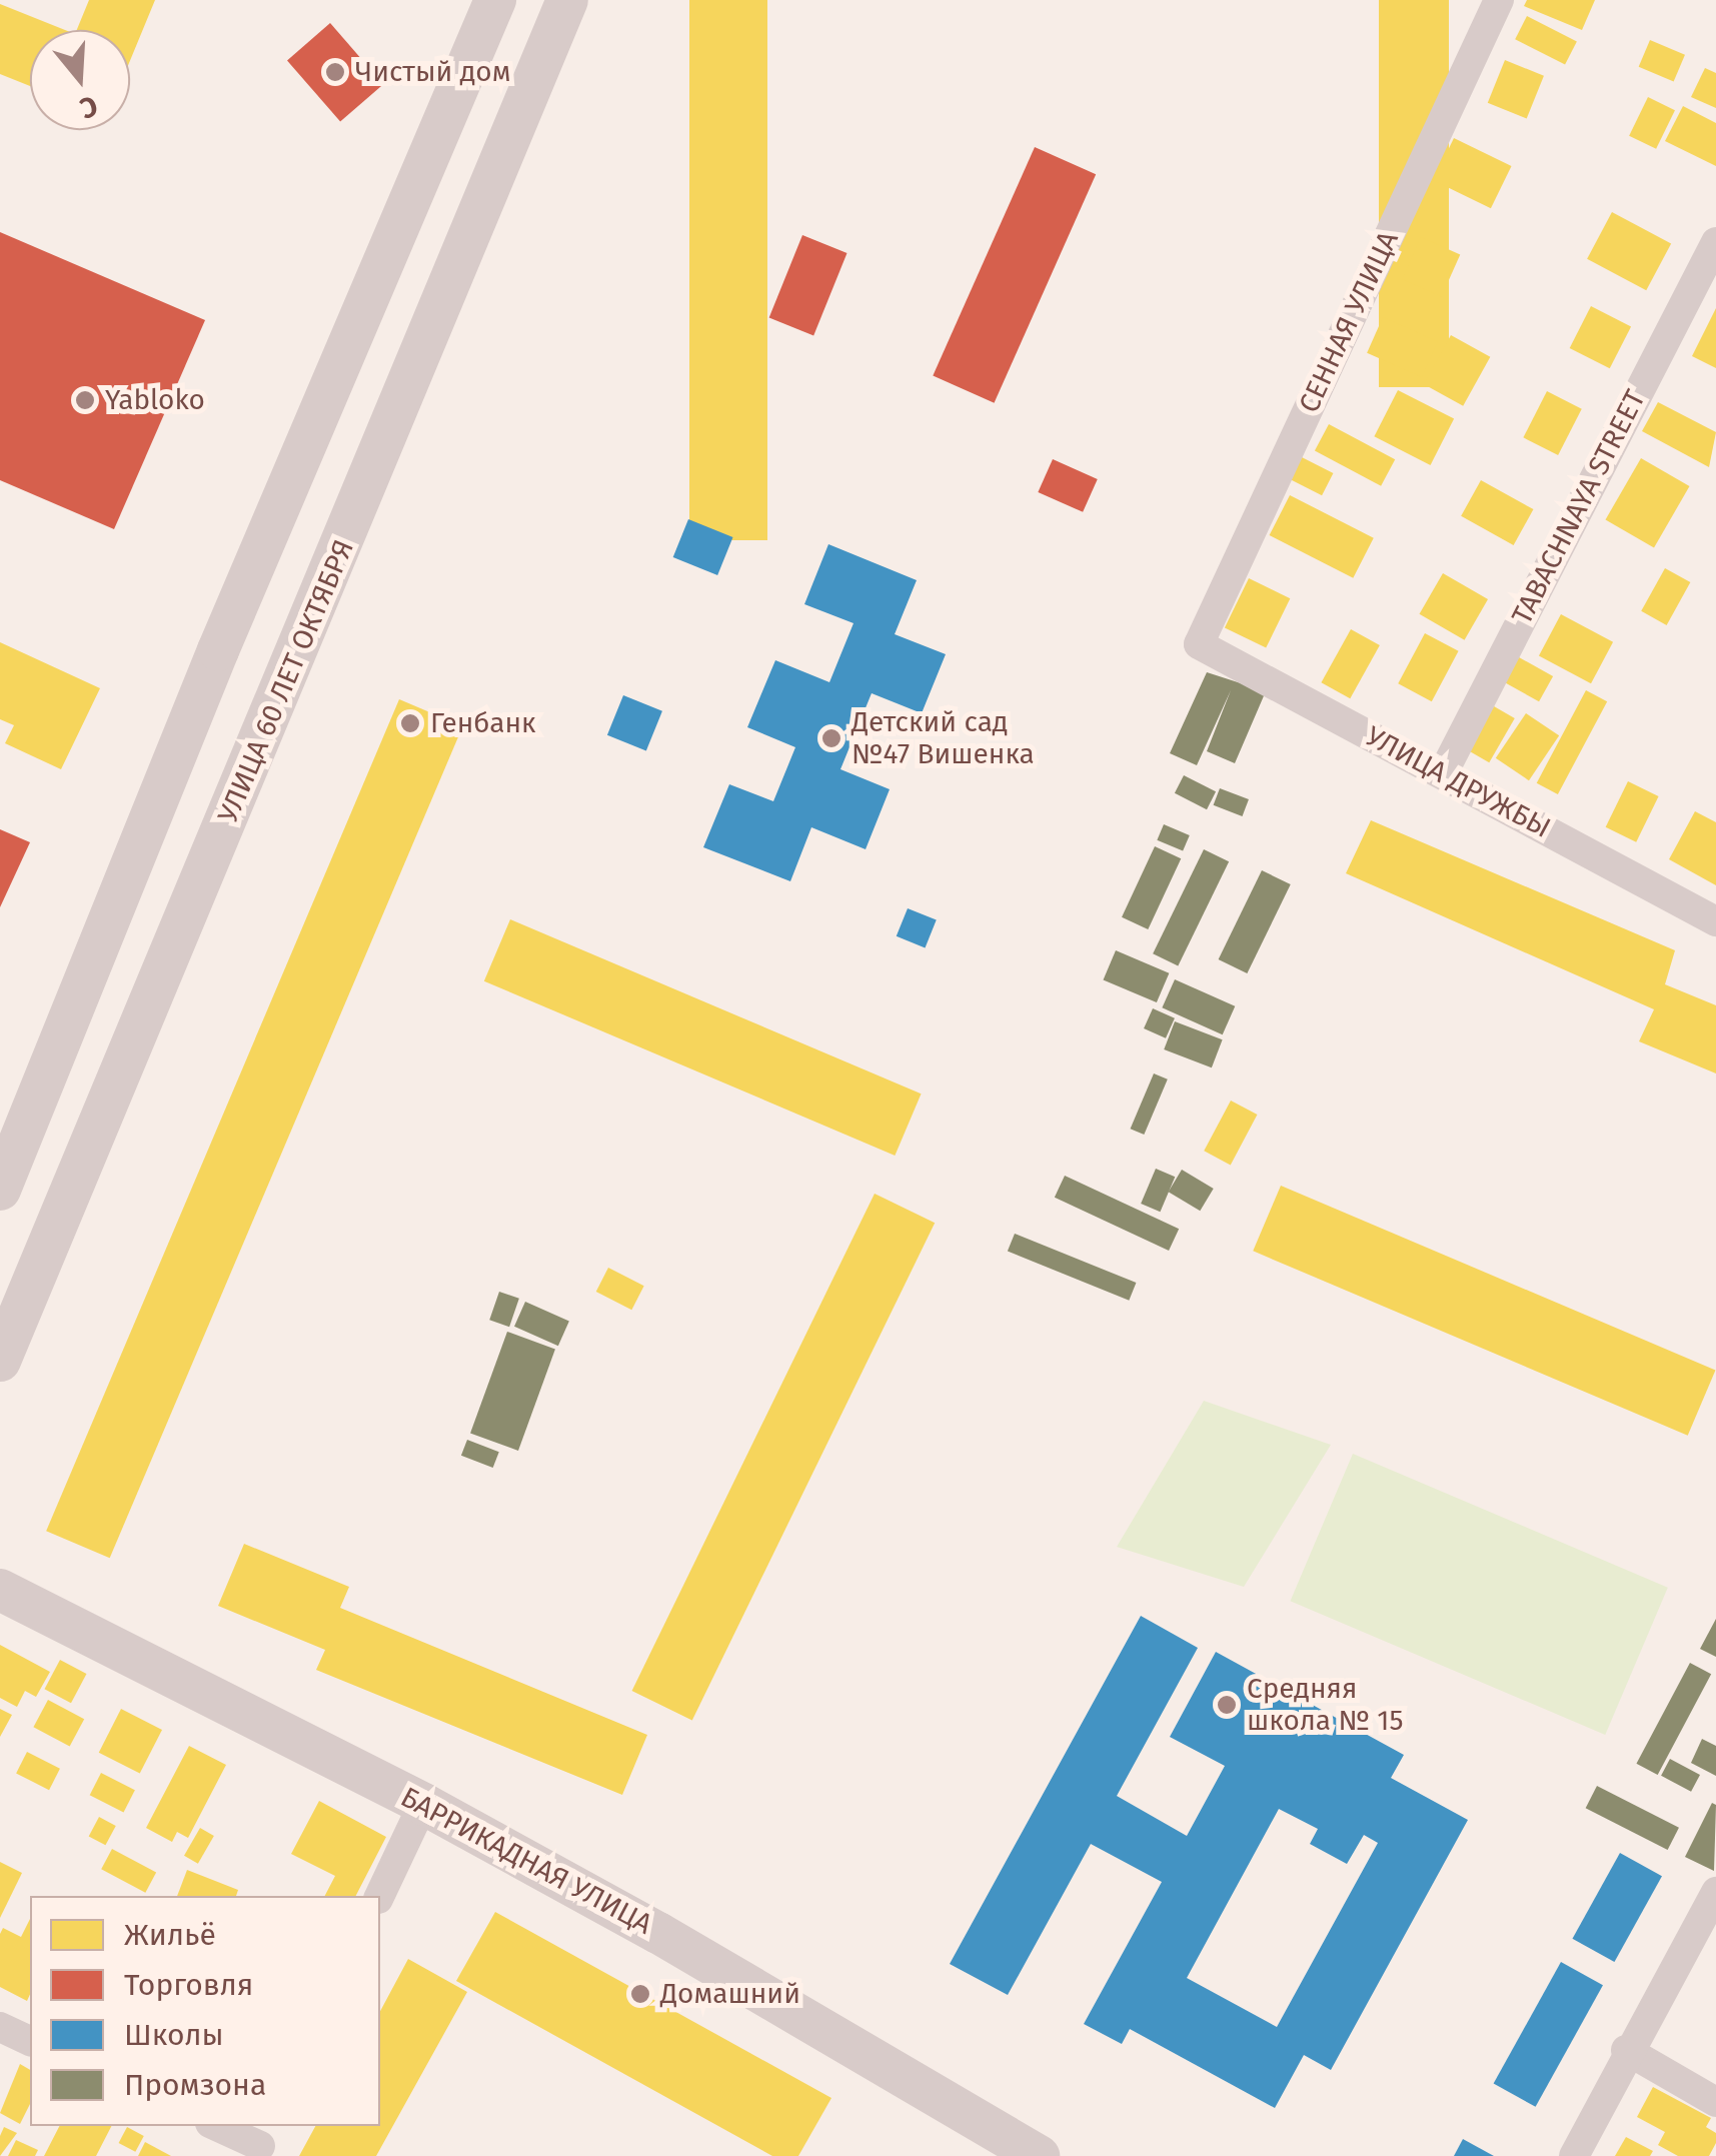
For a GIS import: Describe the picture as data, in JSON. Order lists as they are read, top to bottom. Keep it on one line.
{"streets":{"main road":["УЛИЦА 60 ЛЕТ ОКТЯБРЯ","БАРРИКАДНАЯ УЛИЦА"],"street":["СЕННАЯ УЛИЦА","TABACHNAYA STREET","УЛИЦА ДРУЖБЫ"]},"crossings":[["СЕННАЯ УЛИЦА","УЛИЦА ДРУЖБЫ"],["TABACHNAYA STREET","УЛИЦА ДРУЖБЫ"]],"places":["Чистый дом","Yabloko","Генбанк","Детский сад №47 Вишенка","Средняя школа № 15","Домашний"],"legend":["Жильё","Торговля","Школы","Промзона"],"north":"bottom"}
